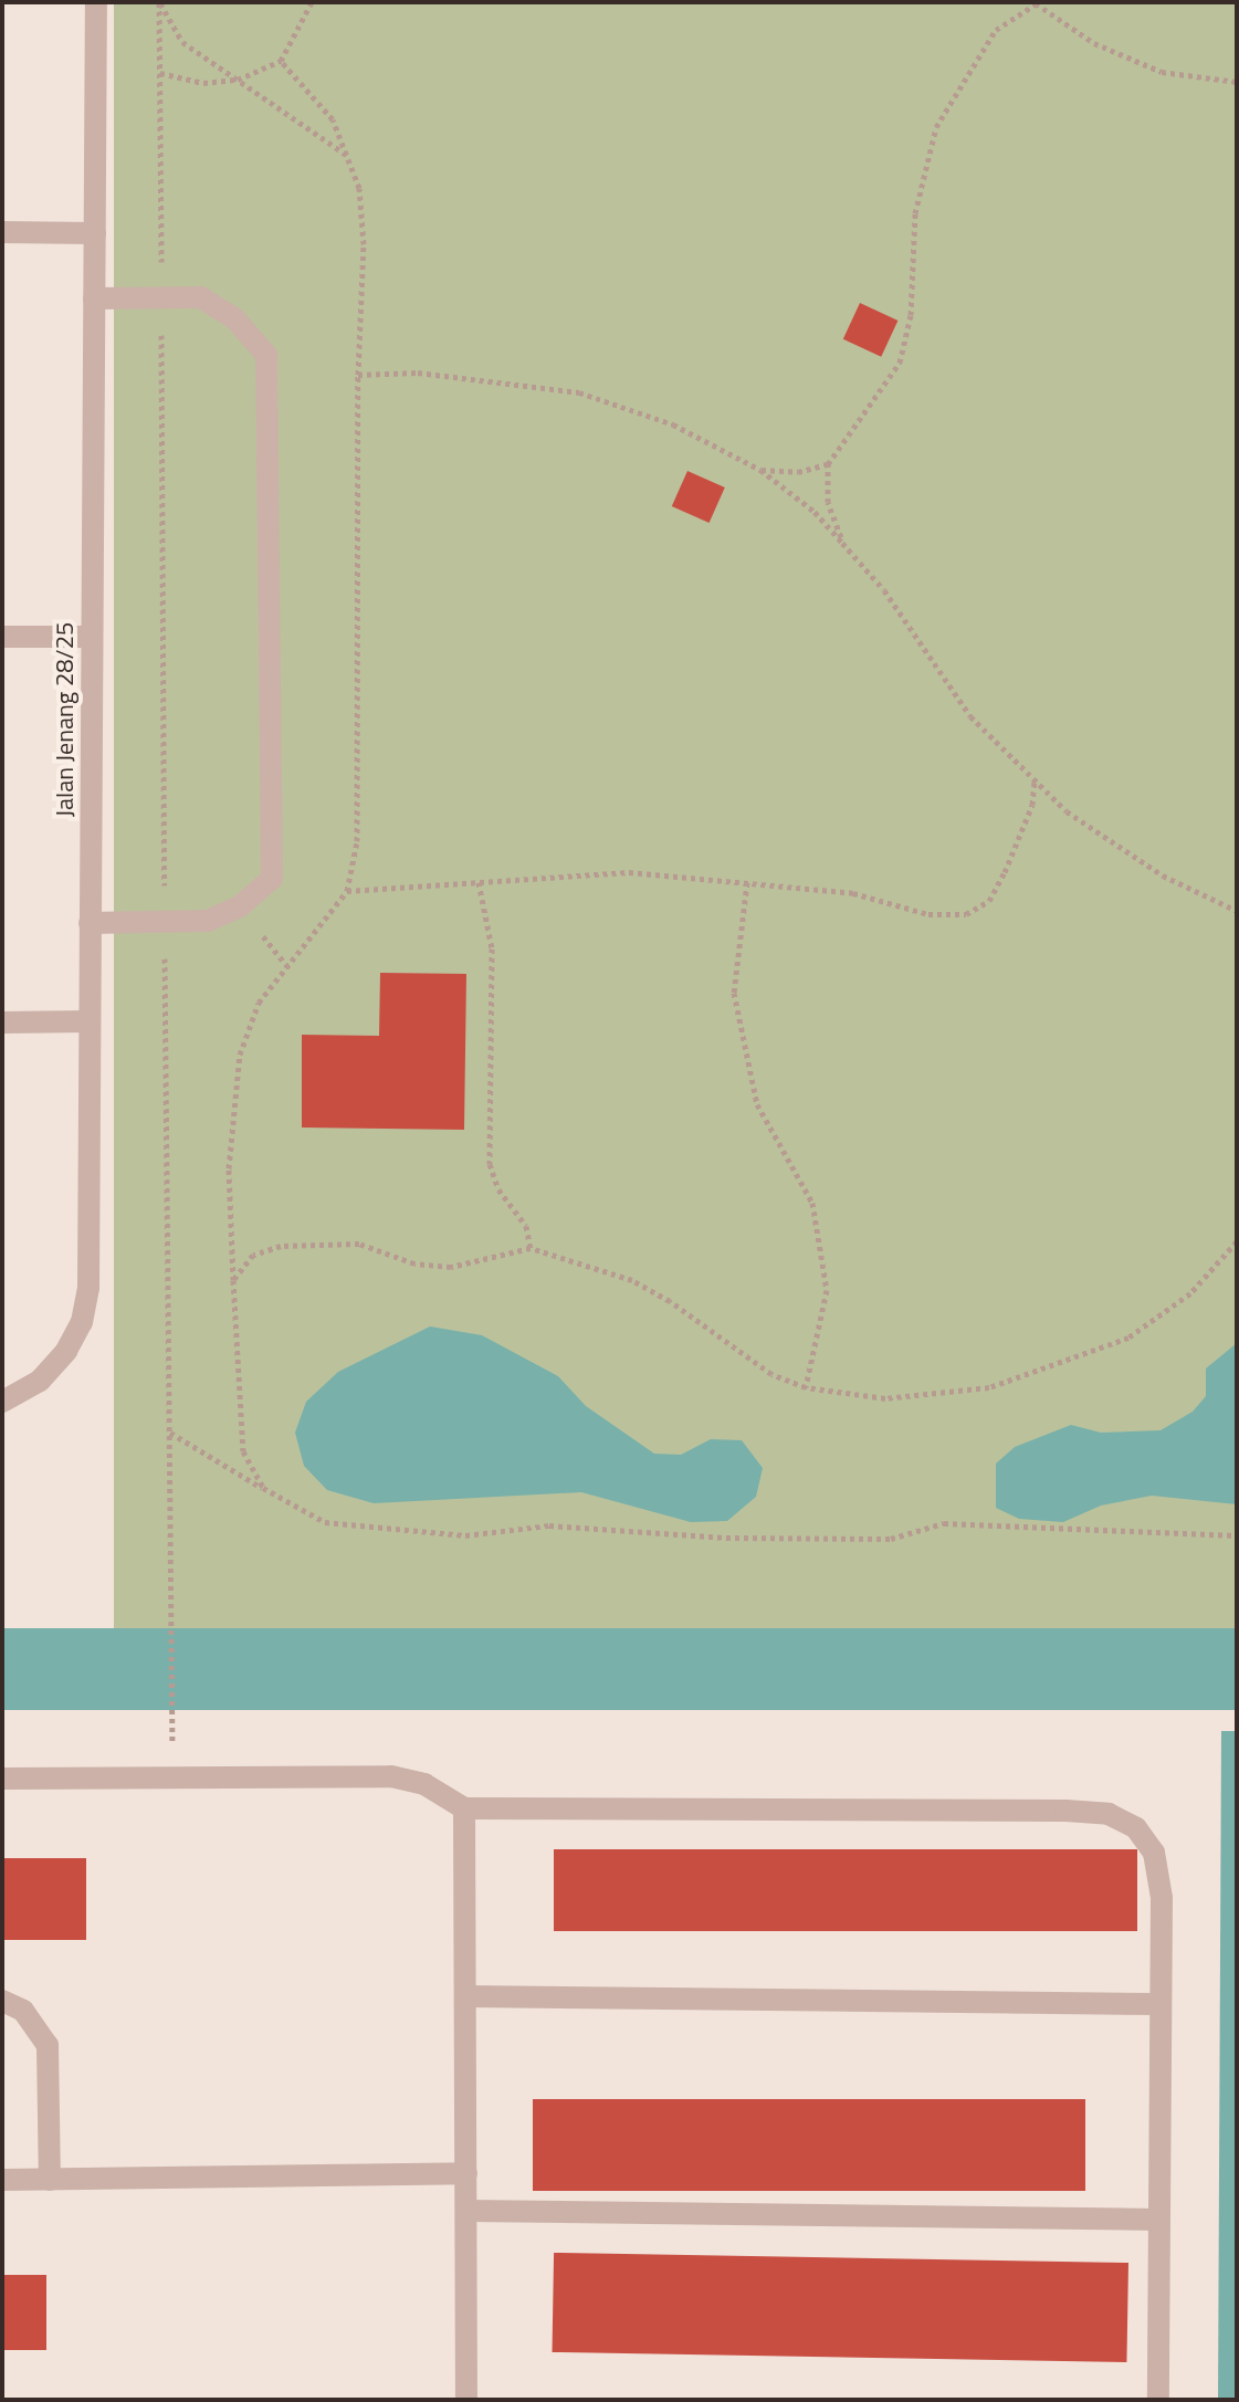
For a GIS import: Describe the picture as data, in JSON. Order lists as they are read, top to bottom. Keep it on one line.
{"streets":{"street":["Jalan Jenang 28/25"]}}
